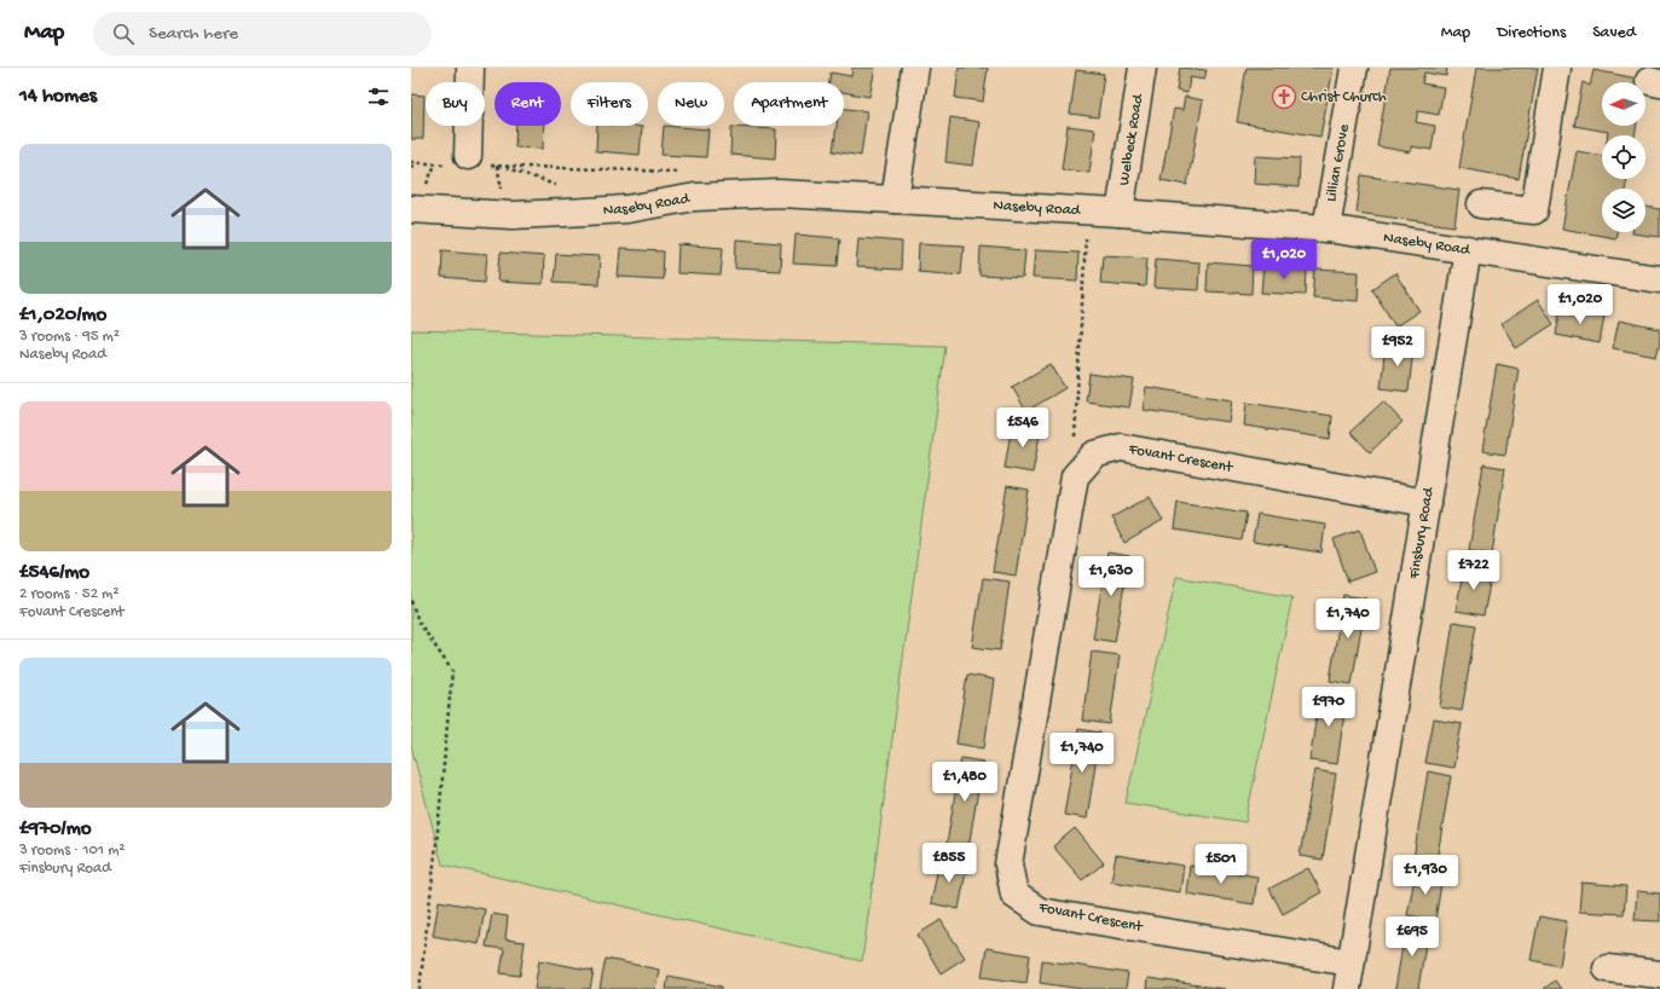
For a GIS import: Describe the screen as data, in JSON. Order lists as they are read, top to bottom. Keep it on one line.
{"streets":{"street":["Welbeck Road","Lillian Grove","Naseby Road","Fovant Crescent","Finsbury Road"]},"crossings":[["Welbeck Road","Naseby Road"],["Lillian Grove","Naseby Road"],["Naseby Road","Finsbury Road"],["Fovant Crescent","Finsbury Road"]],"places":{"church":["Christ Church"]},"north":"left","page":{"header":"Map","search":"Search here","nav":["Map","Directions","Saved"],"heading":"14 homes","chip":["Buy","Rent","Filters","New","Apartment"],"list":[{"name":"£1,020/mo","note":"3 rooms · 95 m² · Naseby Road"},{"name":"£546/mo","note":"2 rooms · 52 m² · Fovant Crescent"},{"name":"£970/mo","note":"3 rooms · 101 m² · Finsbury Road"}],"price":["£1,020","£1,020","£952","£546","£722","£1,630","£1,740","£970","£1,740","£1,480","£855","£501","£1,930","£695"]}}
